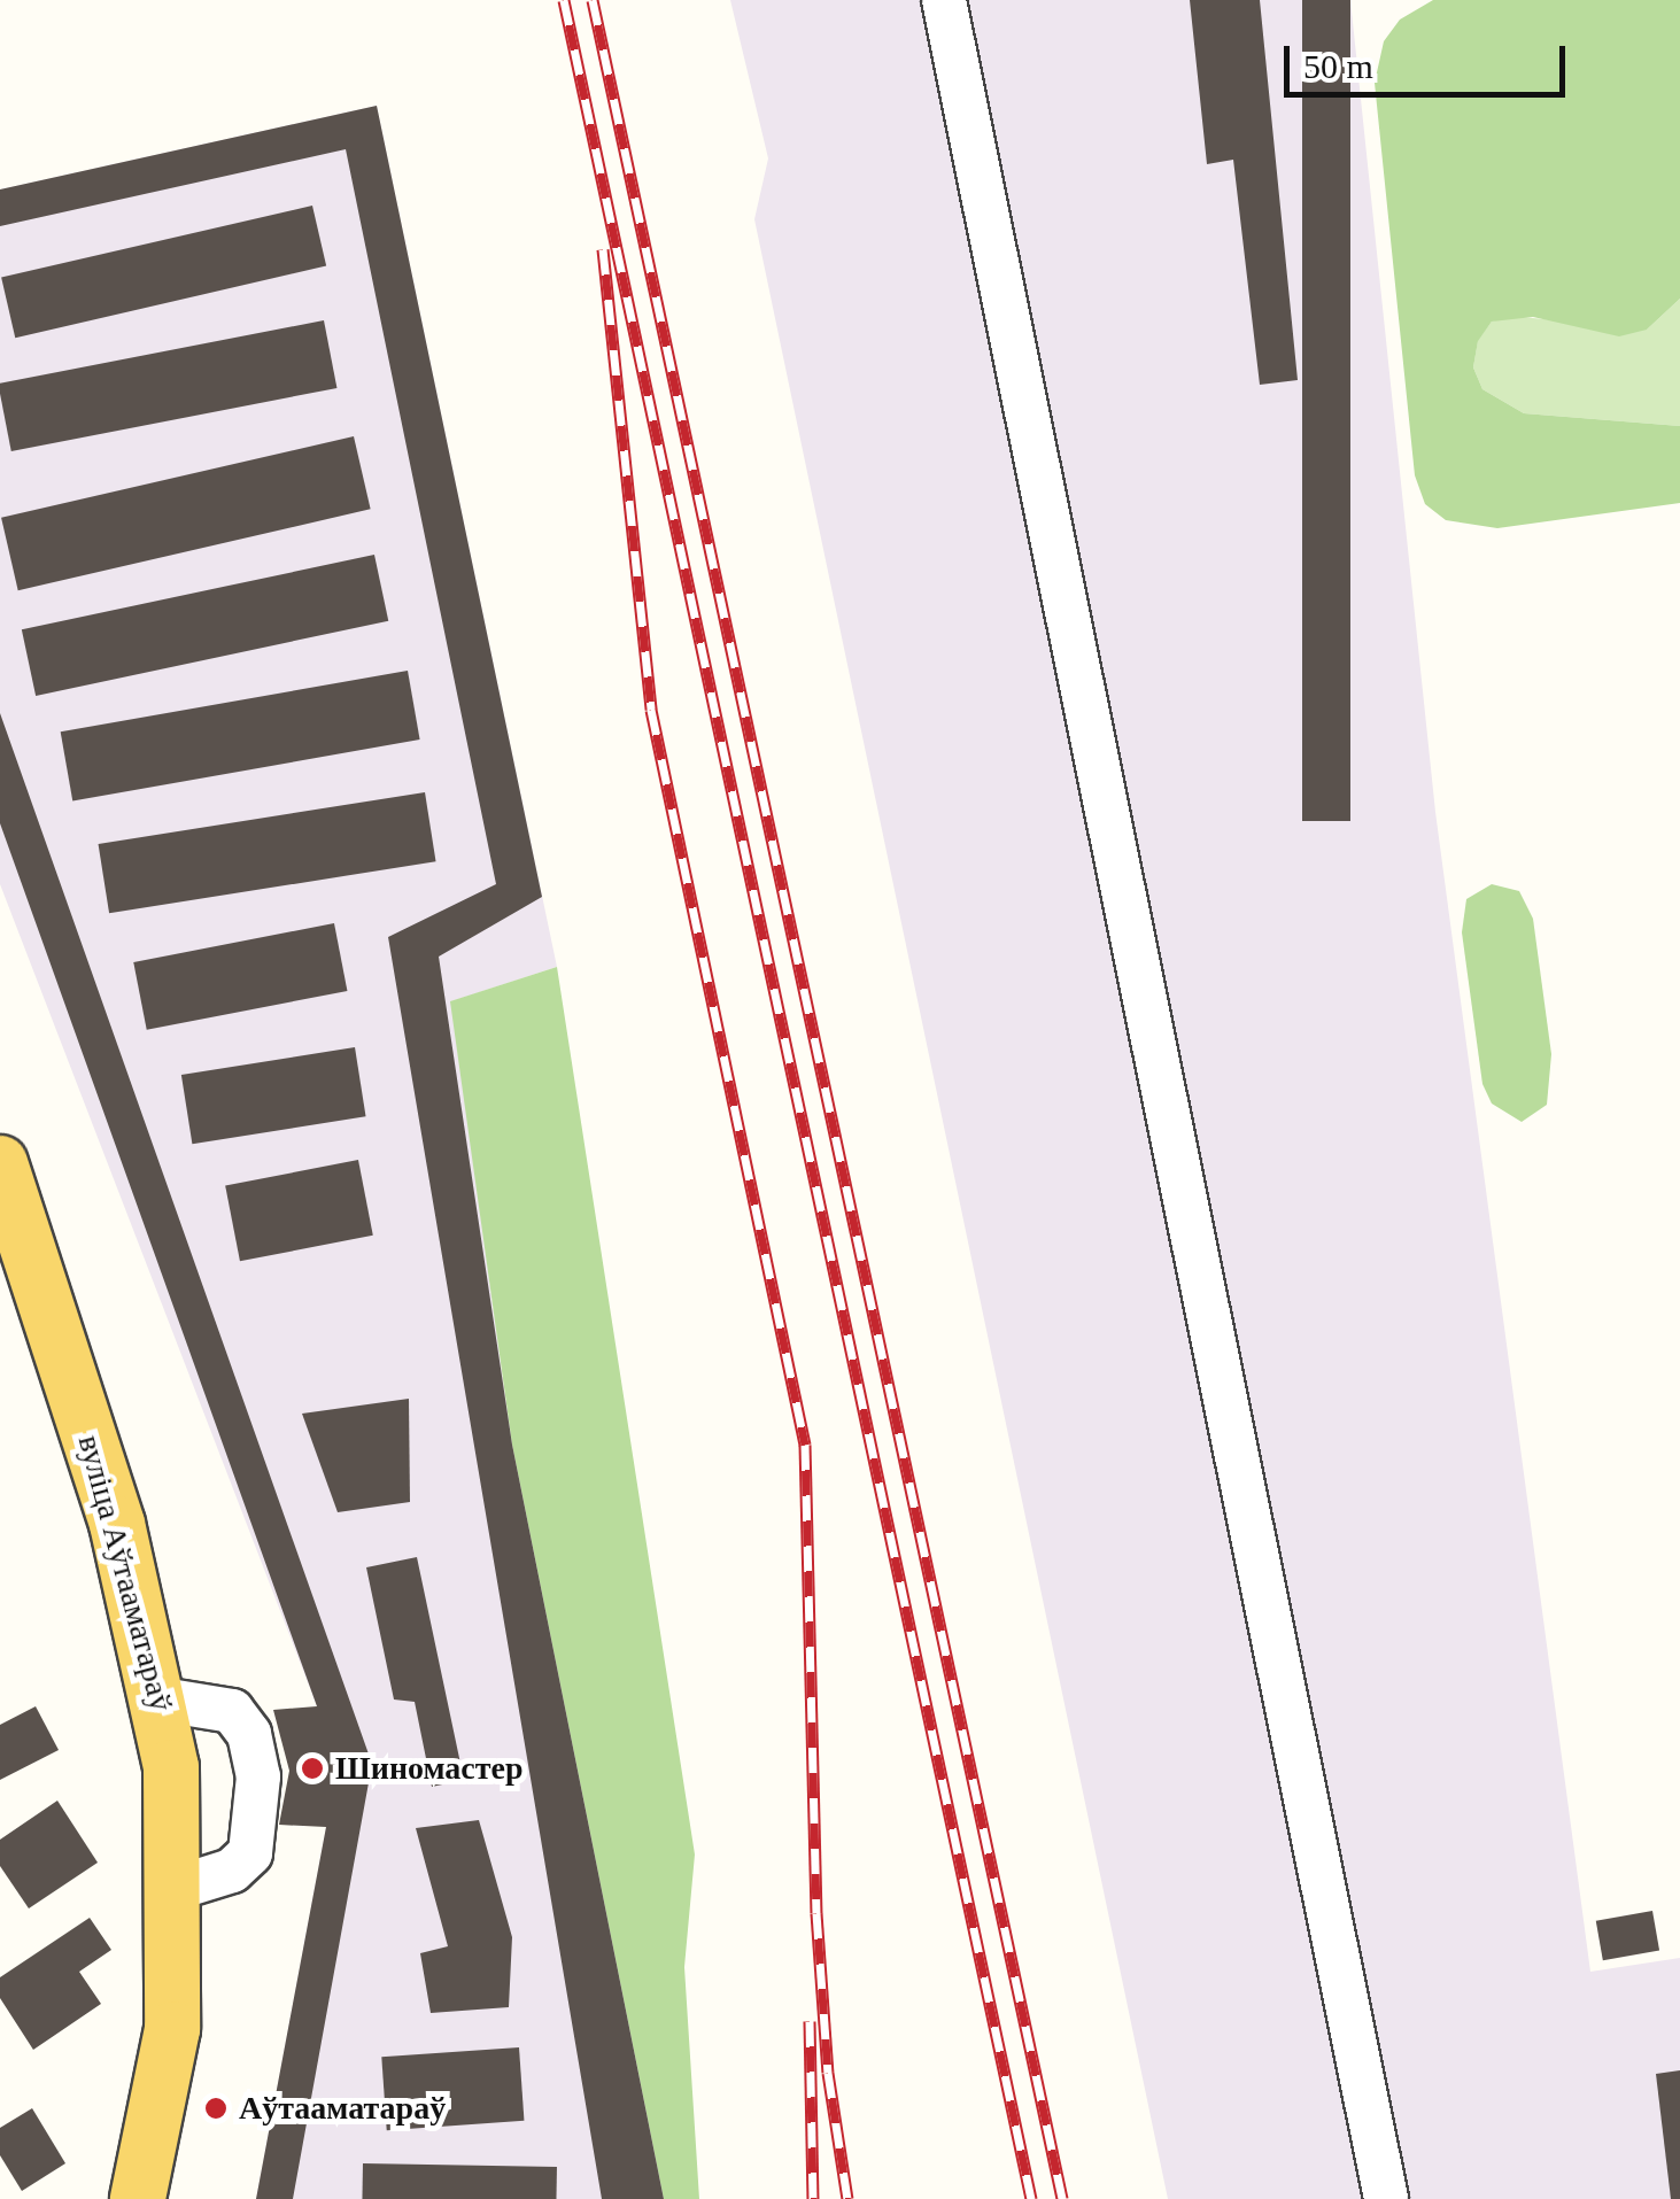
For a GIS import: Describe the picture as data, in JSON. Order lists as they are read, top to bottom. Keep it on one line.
{"streets":{"main road":["вуліца Аўтааматараў"]},"places":["Шиномастер","Аўтааматараў"],"scale_bar":"50 m"}
